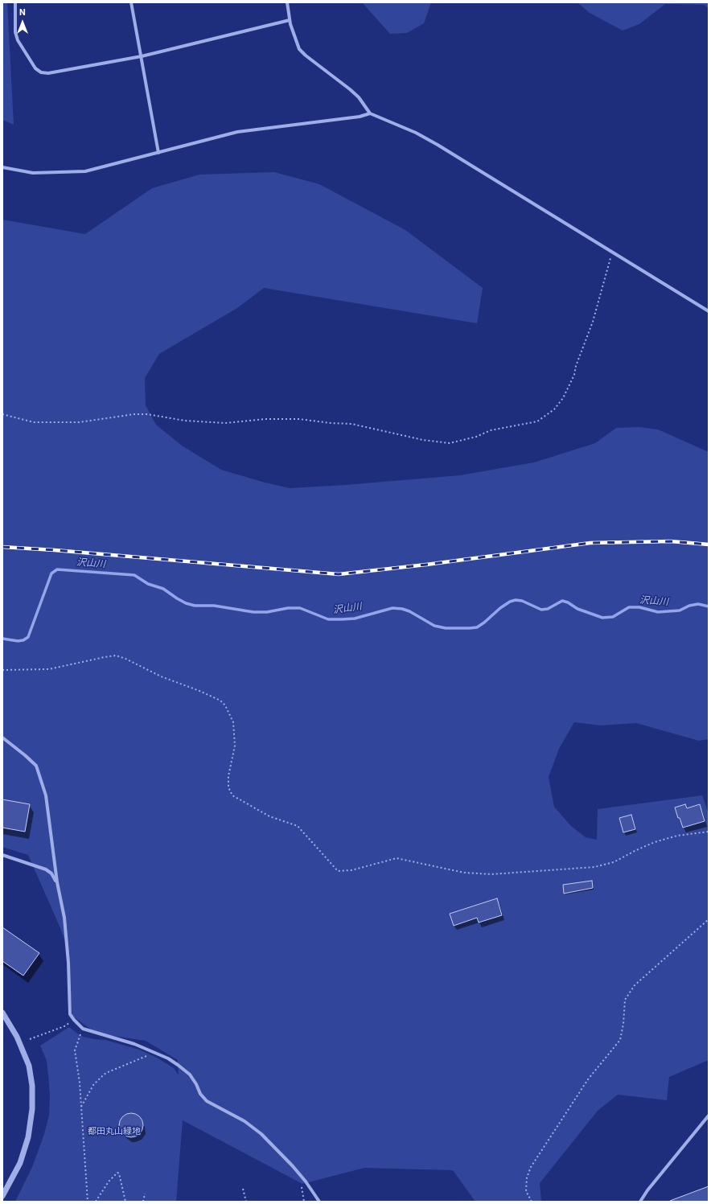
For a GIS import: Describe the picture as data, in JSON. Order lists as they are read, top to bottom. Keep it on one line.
{"water":["沢山川"],"parks":["都田丸山緑地"],"north":"top"}
